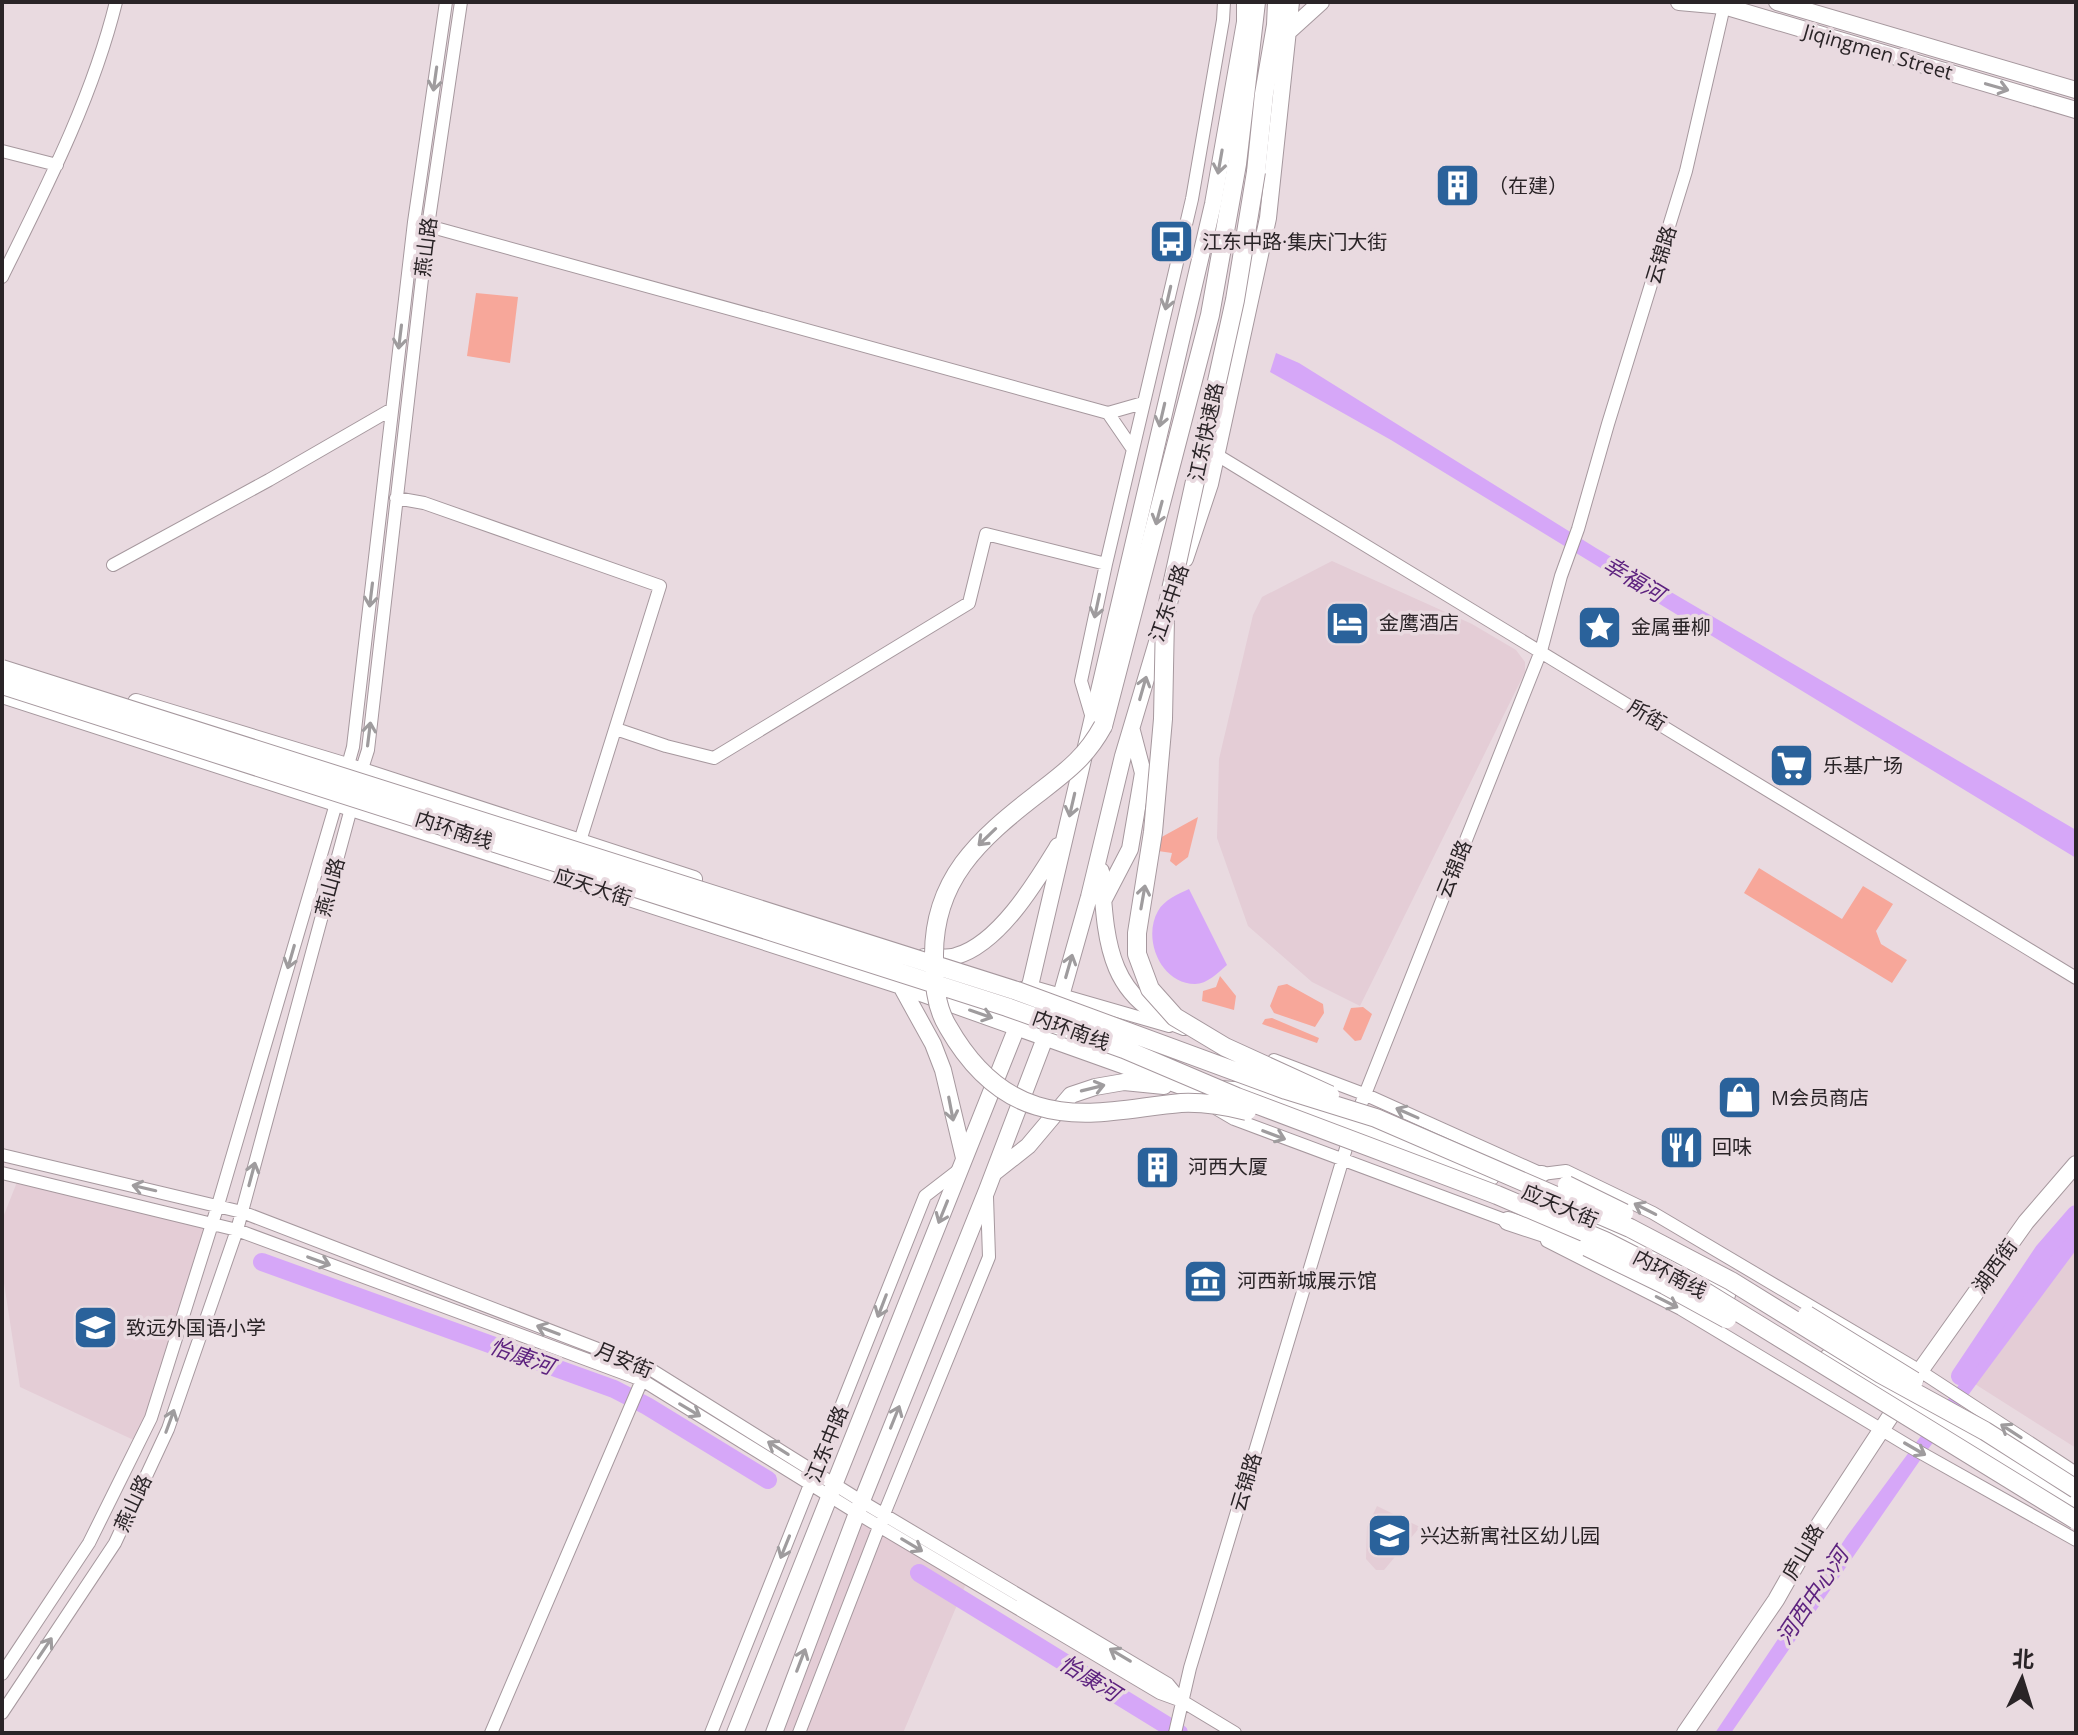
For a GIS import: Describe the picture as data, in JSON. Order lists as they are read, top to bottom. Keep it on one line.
{"streets":{"highway":["江东快速路","内环南线"],"main road":["Jiqingmen Street","江东中路","应天大街","湖西街","庐山路"],"street":["燕山路","云锦路","所街","月安街"]},"crossings":[["Jiqingmen Street","云锦路"],["燕山路","应天大街"],["燕山路","月安街"],["云锦路","所街"],["云锦路","内环南线"],["云锦路","应天大街"],["云锦路","月安街"],["江东快速路","江东中路"],["江东快速路","内环南线"],["江东中路","所街"],["江东中路","应天大街"],["江东中路","月安街"],["内环南线","应天大街"],["应天大街","湖西街"],["应天大街","庐山路"],["湖西街","庐山路"]],"water":["幸福河","怡康河","河西中心河"],"places":{"building":["（在建）","河西大厦"],"bus stop":["江东中路·集庆门大街"],"hotel":["金鹰酒店"],"place":["金属垂柳"],"supermarket":["乐基广场"],"shop":["M会员商店"],"restaurant":["回味"],"museum":["河西新城展示馆"],"school or university":["致远外国语小学","兴达新寓社区幼儿园"]},"north":"top"}
